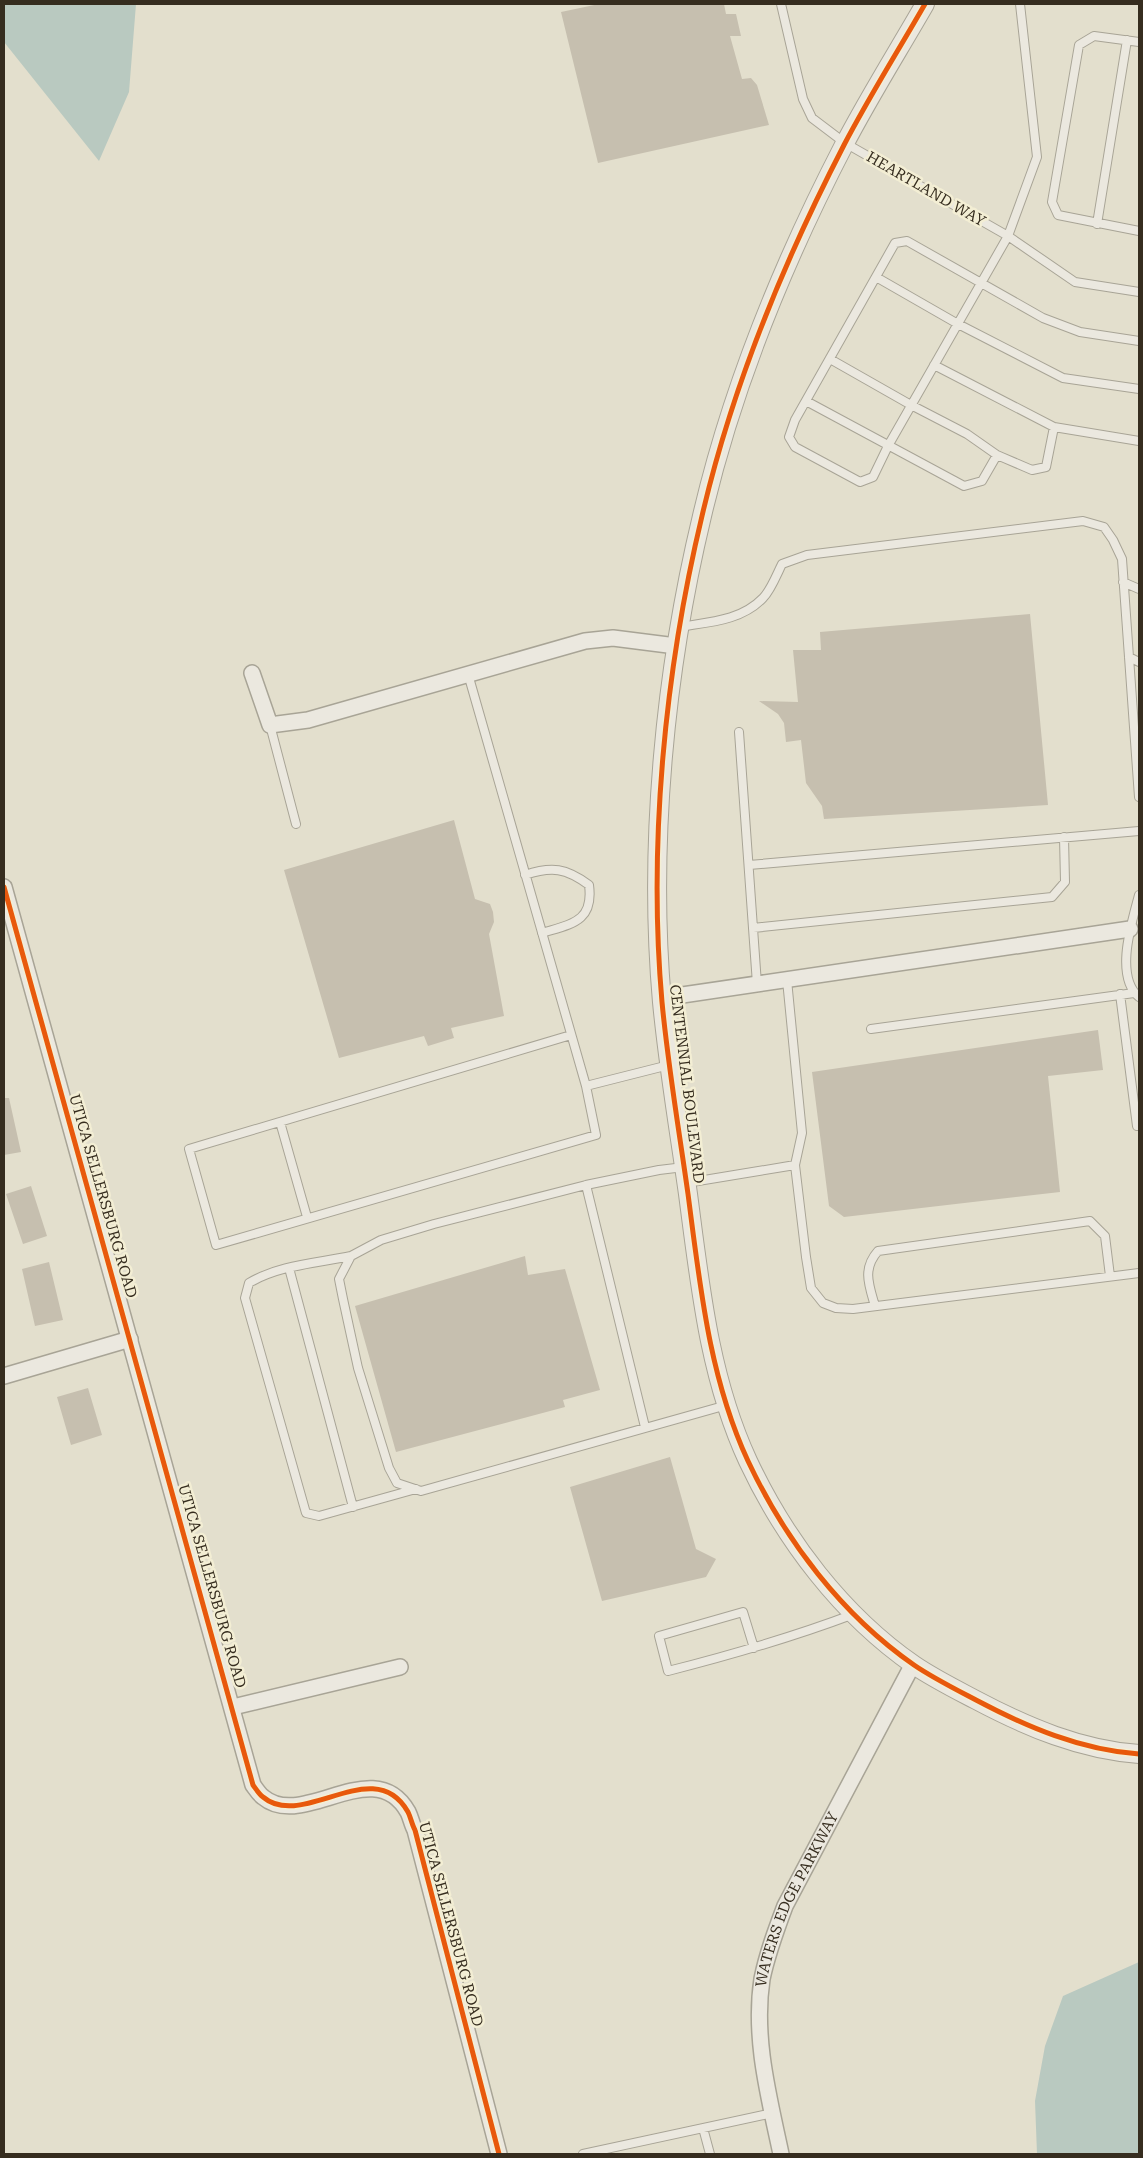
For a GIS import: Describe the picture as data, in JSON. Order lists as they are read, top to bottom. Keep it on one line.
{"streets":{"street":["CENTENNIAL BOULEVARD","UTICA SELLERSBURG ROAD","WATERS EDGE PARKWAY"],"lane":["HEARTLAND WAY"]},"crossings":[["HEARTLAND WAY","CENTENNIAL BOULEVARD"],["CENTENNIAL BOULEVARD","WATERS EDGE PARKWAY"]]}
